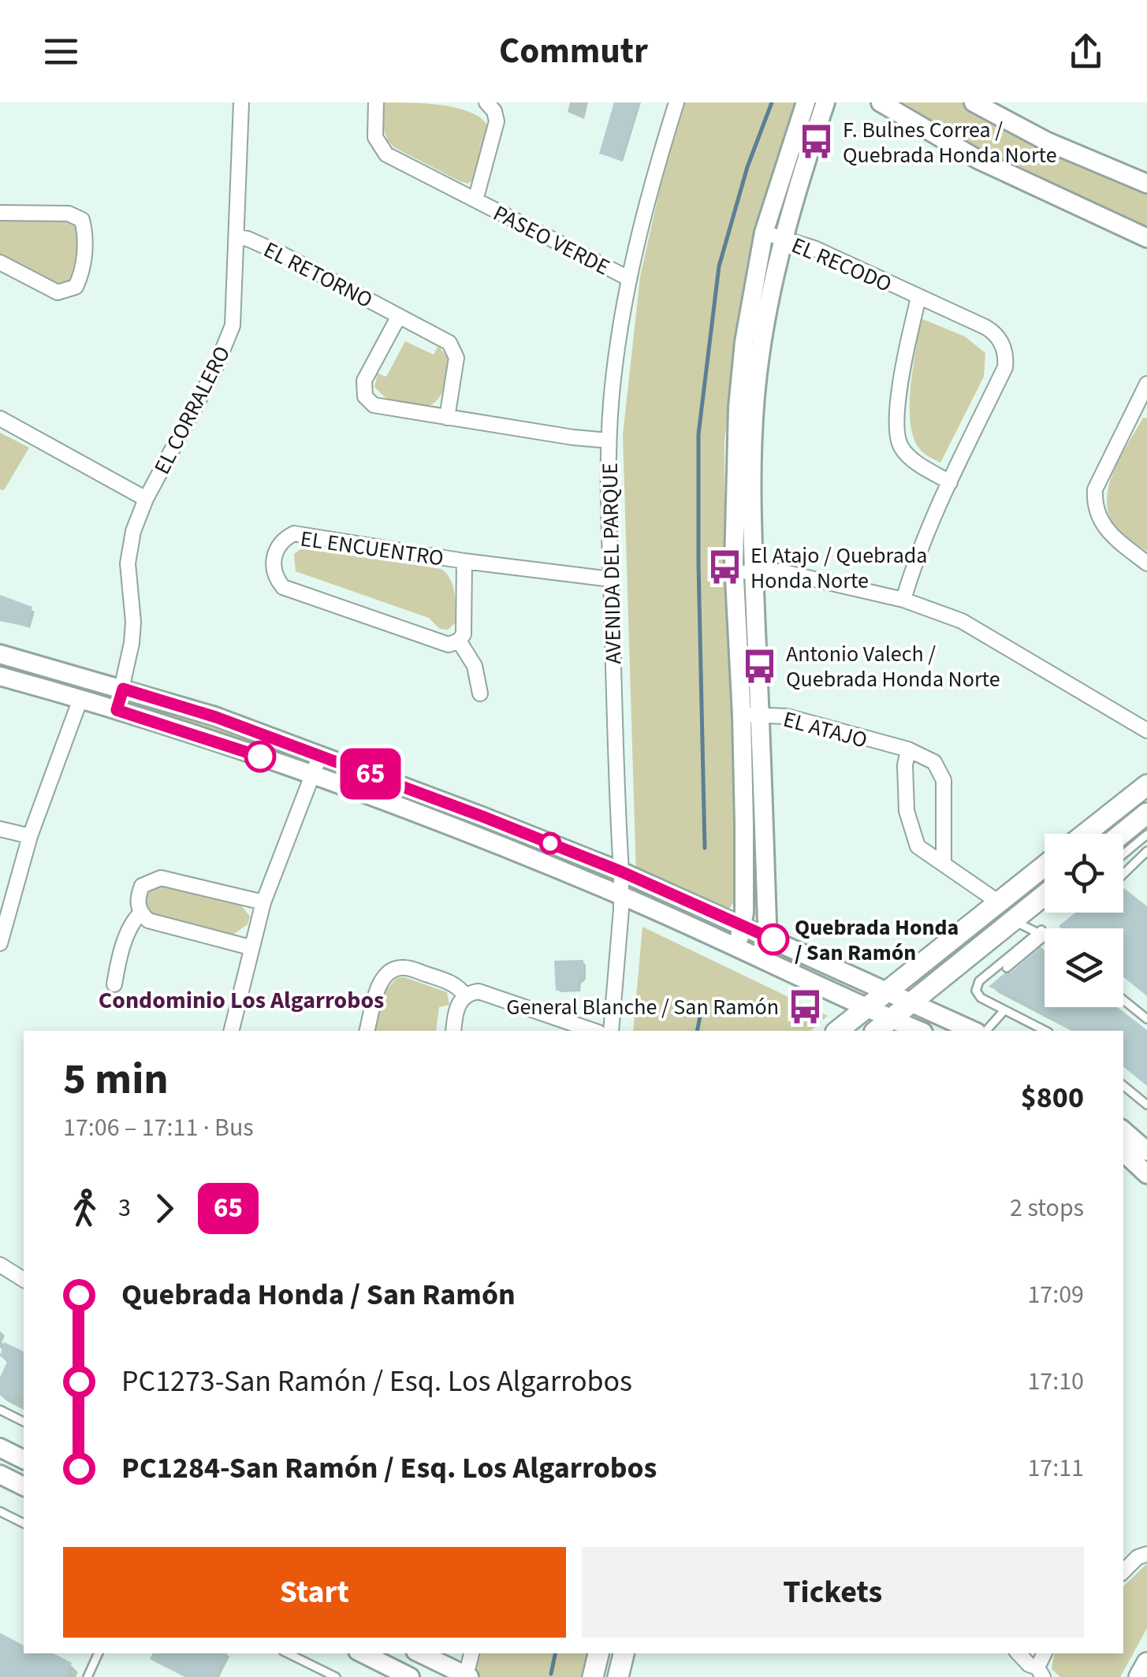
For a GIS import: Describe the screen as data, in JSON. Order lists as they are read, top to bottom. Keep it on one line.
{"streets":{"street":["PASEO VERDE","EL RECODO","EL RETORNO","EL CORRALERO","EL ENCUENTRO","AVENIDA DEL PARQUE","EL ATAJO"]},"crossings":[["PASEO VERDE","AVENIDA DEL PARQUE"],["EL RETORNO","EL CORRALERO"],["EL RETORNO","AVENIDA DEL PARQUE"],["EL ENCUENTRO","AVENIDA DEL PARQUE"]],"districts":["Condominio Los Algarrobos"],"places":{"bus stop":["F. Bulnes Correa / Quebrada Honda Norte","El Atajo / Quebrada Honda Norte","Antonio Valech / Quebrada Honda Norte","General Blanche / San Ramón"],"other":["Quebrada Honda / San Ramón"]},"lines":["bus line 65"],"page":{"header":"Commutr","on_map":"65","heading":["5 min","17:06 – 17:11 · Bus","$800"],"legs":["3","65","2 stops"],"list":[{"name":"Quebrada Honda / San Ramón","value":"17:09"},{"name":"PC1273-San Ramón / Esq. Los Algarrobos","value":"17:10"},{"name":"PC1284-San Ramón / Esq. Los Algarrobos","value":"17:11"}],"buttons":["Start","Tickets"]}}
